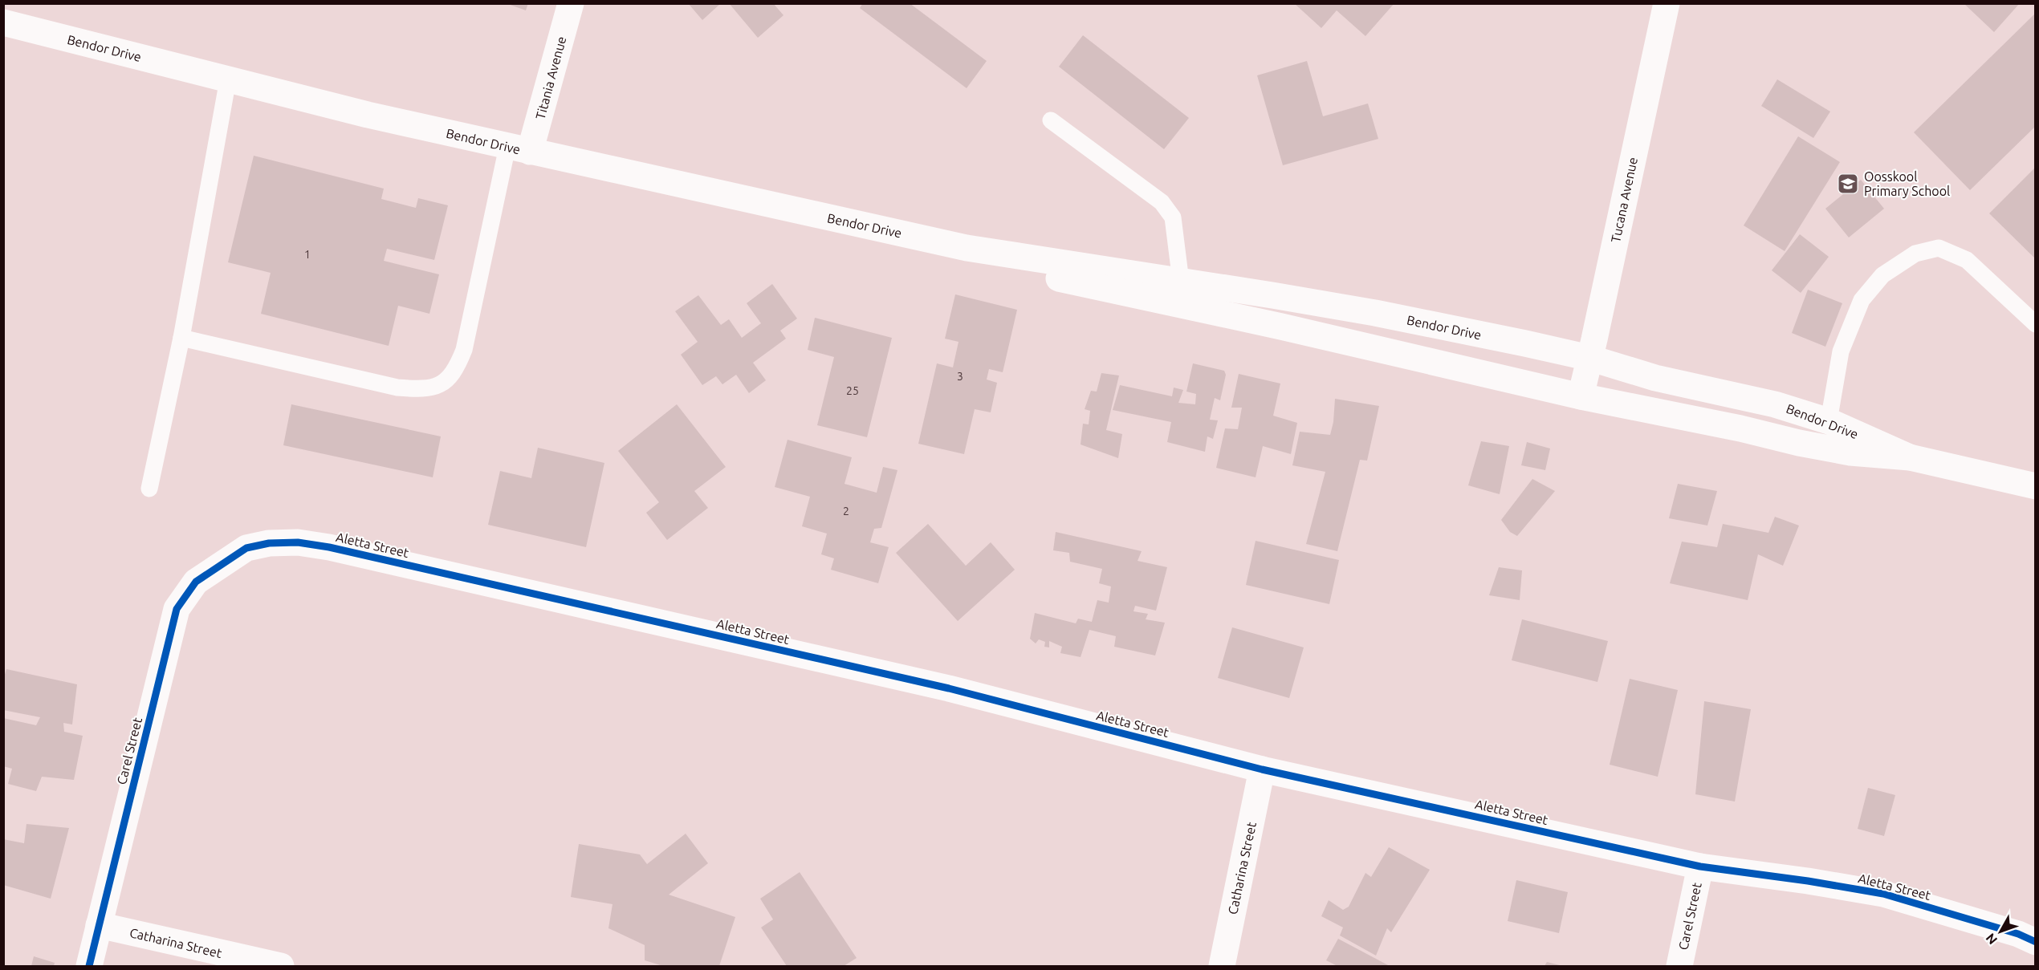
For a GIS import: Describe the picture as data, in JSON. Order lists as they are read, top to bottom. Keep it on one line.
{"streets":{"street":["Bendor Drive","Titania Avenue","Tucana Avenue","Aletta Street","Carel Street","Catharina Street"]},"crossings":[["Bendor Drive","Titania Avenue"],["Bendor Drive","Tucana Avenue"],["Aletta Street","Carel Street"],["Aletta Street","Catharina Street"],["Carel Street","Catharina Street"]],"places":{"school or university":["Oosskool Primary School"]},"house_numbers":["1","3","25","2"],"north":"bottom left"}
